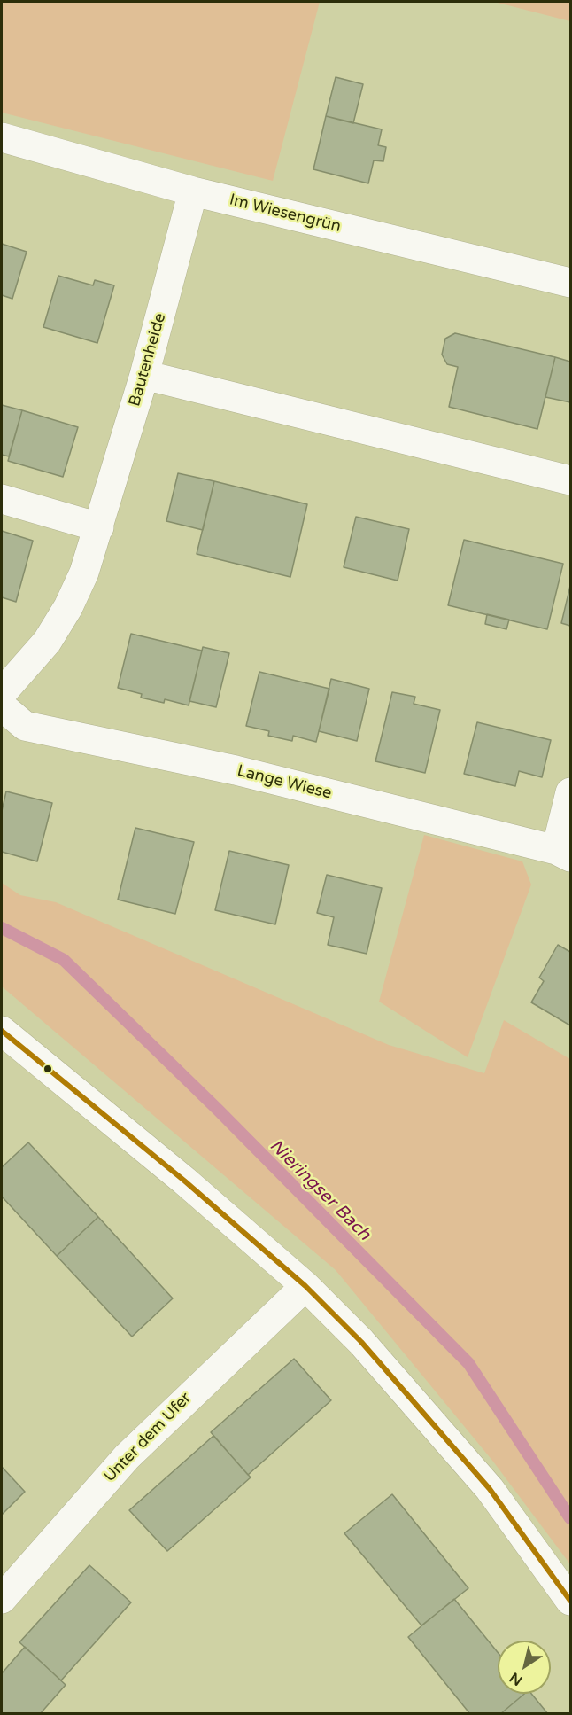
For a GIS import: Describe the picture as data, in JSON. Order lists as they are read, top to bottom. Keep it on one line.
{"streets":{"street":["Im Wiesengrün","Bautenheide","Lange Wiese","Unter dem Ufer"]},"crossings":[["Im Wiesengrün","Bautenheide"]],"water":["Nieringser Bach"],"north":"bottom left"}
